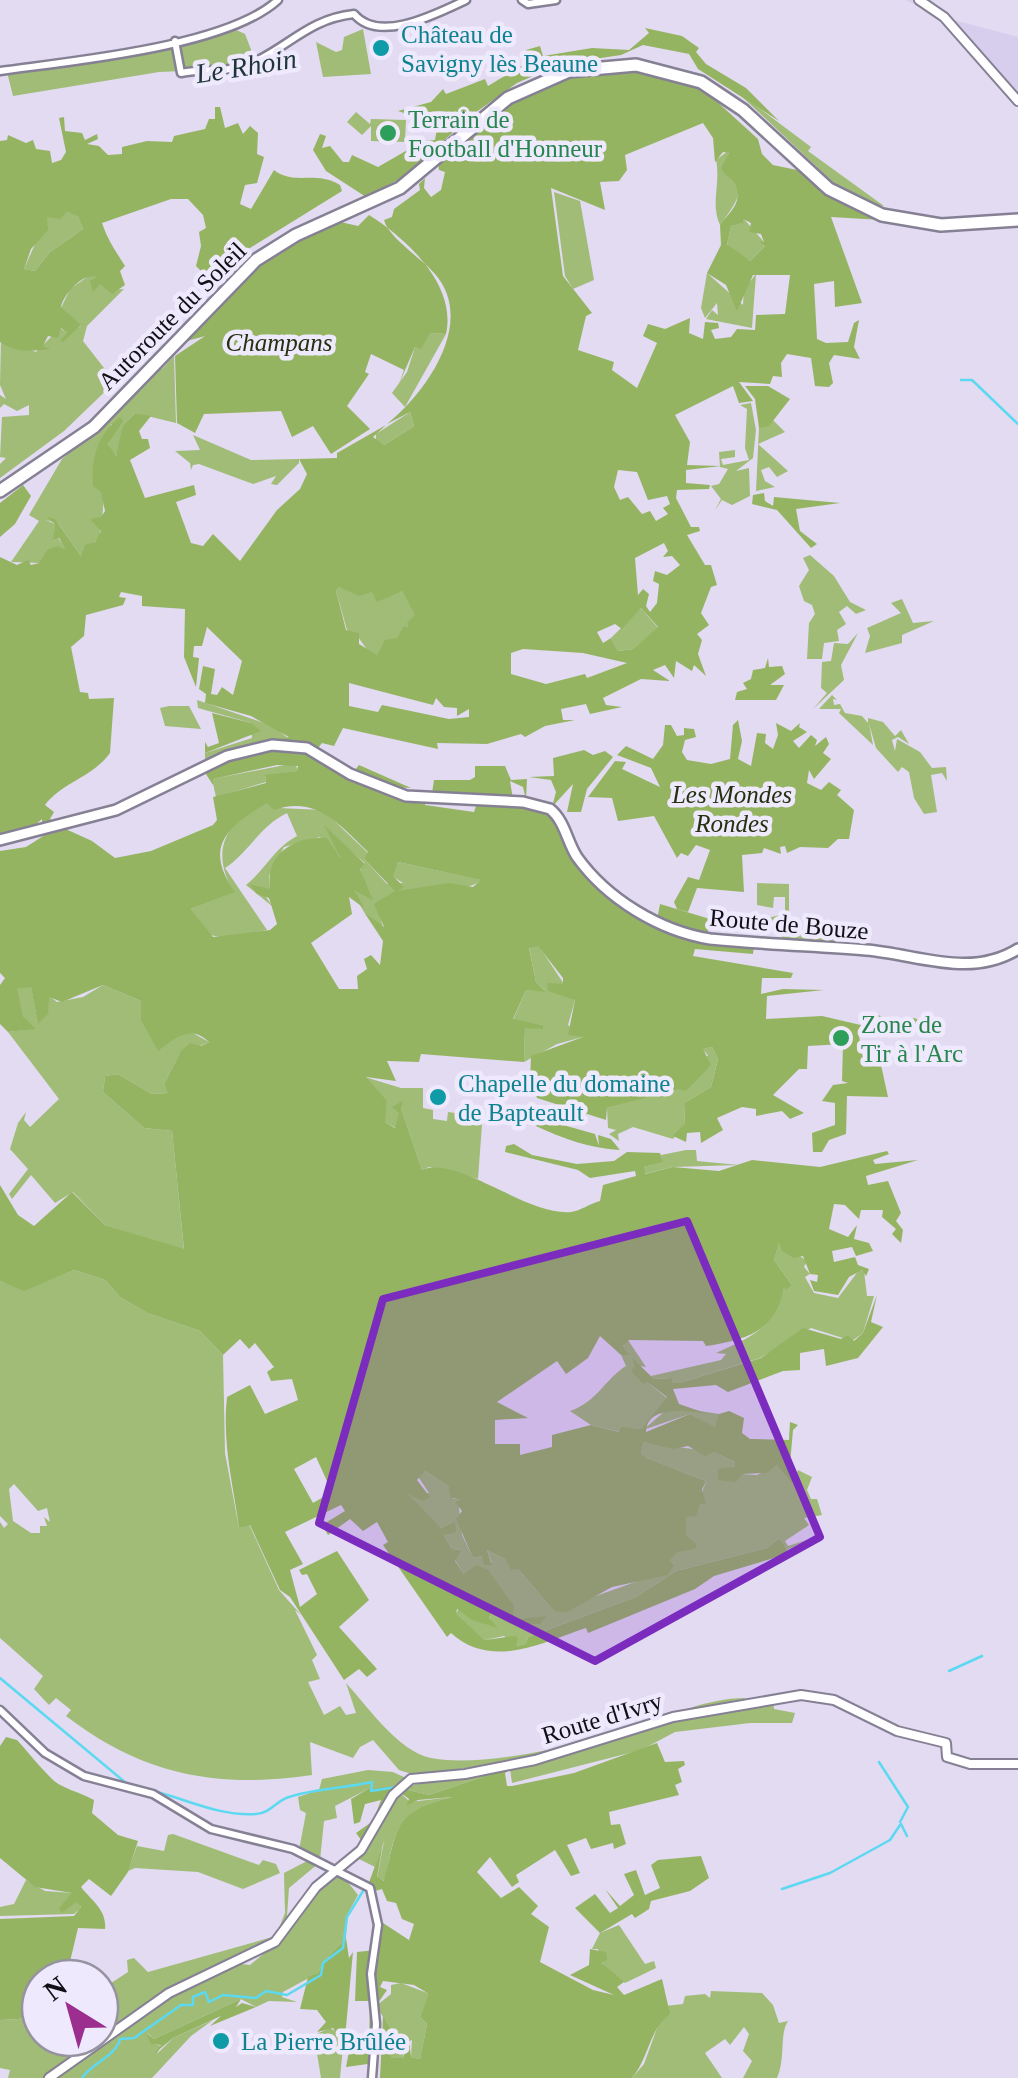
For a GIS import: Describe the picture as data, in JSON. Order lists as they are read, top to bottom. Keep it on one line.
{"streets":{"highway":["Autoroute du Soleil"],"main road":["Route de Bouze","Route d'Ivry"]},"water":["Le Rhoin"],"parks":["Champans","Les Mondes Rondes"],"places":["Château de Savigny lès Beaune","Terrain de Football d'Honneur","Zone de Tir à l'Arc","Chapelle du domaine de Bapteault","La Pierre Brûlée"],"north":"top left"}
